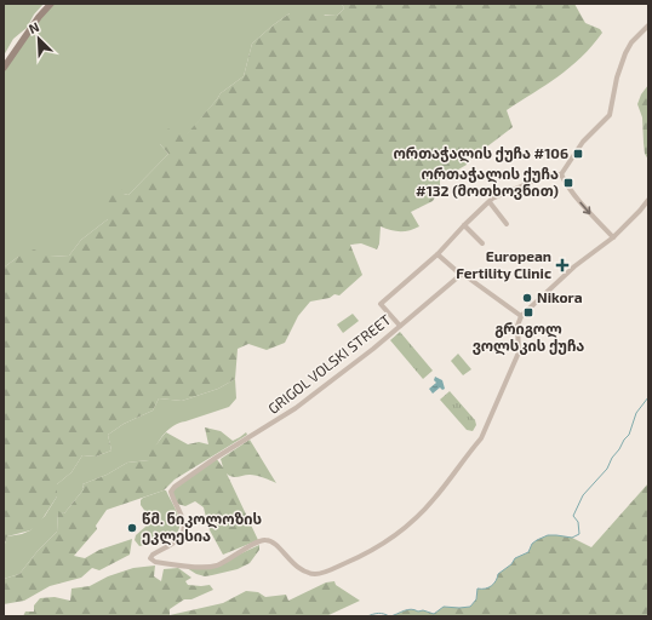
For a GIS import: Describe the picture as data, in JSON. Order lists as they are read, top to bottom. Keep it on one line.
{"streets":{"street":["GRIGOL VOLSKI STREET"]},"places":{"transit":["ორთაჭალის ქუჩა #106","ორთაჭალის ქუჩა #132 (მოთხოვნით)","გრიგოლ ვოლსკის ქუჩა"],"health":["European Fertility Clinic"],"other":["Nikora","წმ. ნიკოლოზის ეკლესია"]},"north":"top left"}
